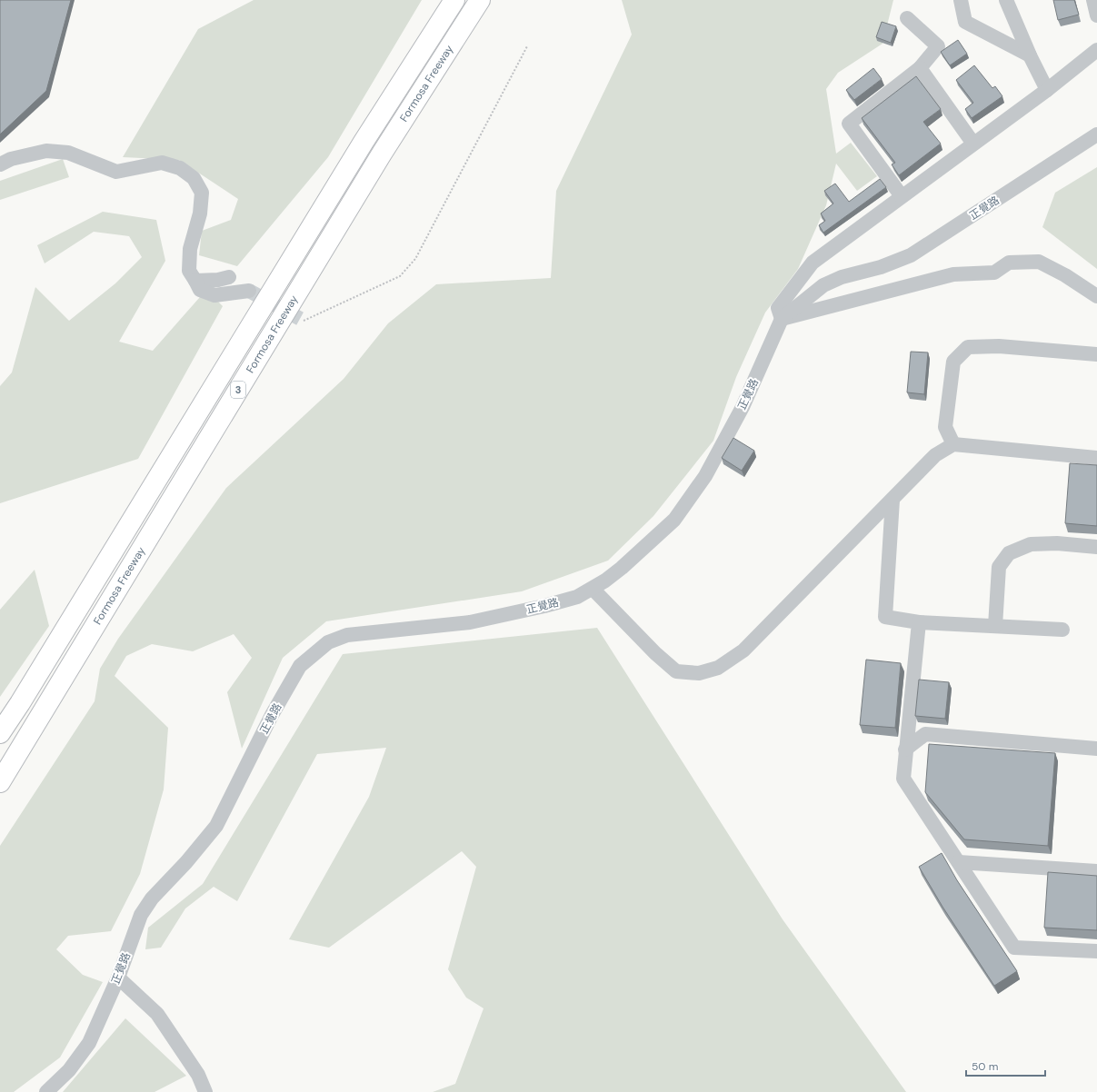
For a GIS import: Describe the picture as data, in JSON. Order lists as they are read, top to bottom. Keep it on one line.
{"streets":{"highway":["Formosa Freeway","3"],"street":["正覺路"]},"scale_bar":"50 m"}
